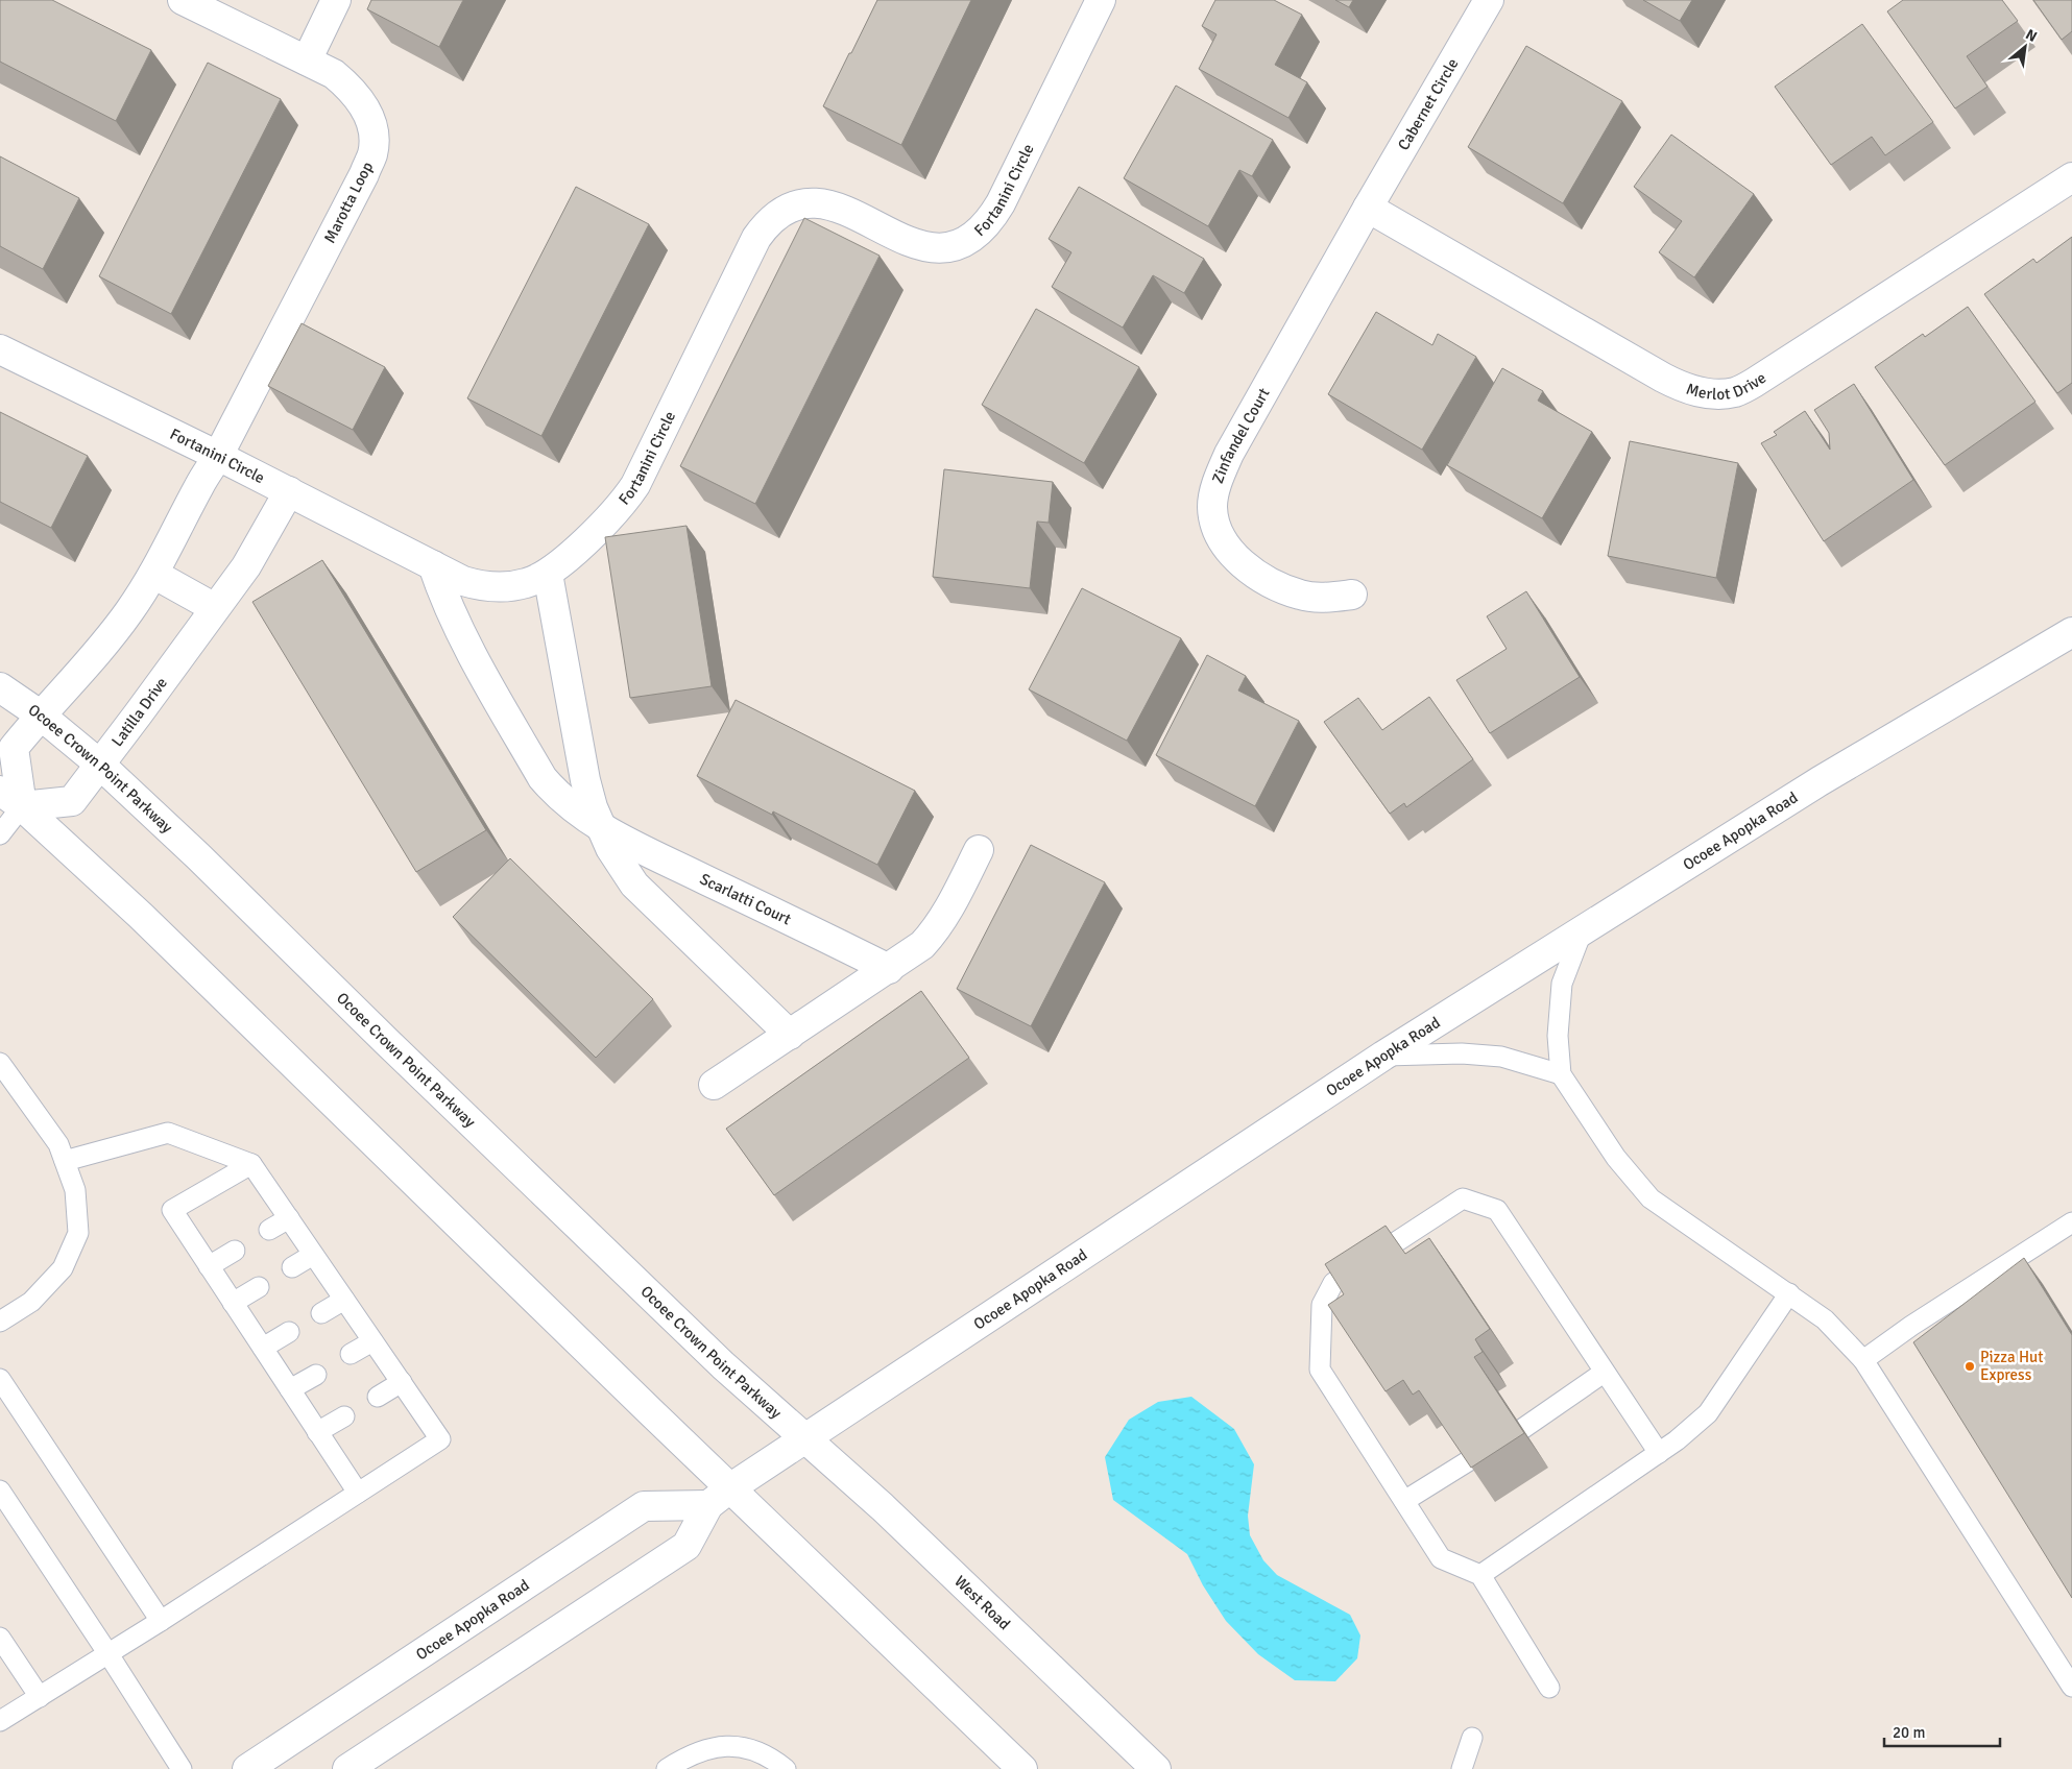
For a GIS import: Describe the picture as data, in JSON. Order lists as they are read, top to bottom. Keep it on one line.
{"streets":{"street":["Cabernet Circle","Fortanini Circle","Marotta Loop","Merlot Drive","Zinfandel Court","Latilla Drive","Ocoee Crown Point Parkway","Ocoee Apopka Road","Scarlatti Court","West Road"]},"crossings":[["Cabernet Circle","Merlot Drive"],["Cabernet Circle","Zinfandel Court"],["Fortanini Circle","Marotta Loop"],["Fortanini Circle","Latilla Drive"],["Fortanini Circle","Scarlatti Court"],["Merlot Drive","Zinfandel Court"],["Latilla Drive","Ocoee Crown Point Parkway"],["Ocoee Crown Point Parkway","Ocoee Apopka Road"],["Ocoee Crown Point Parkway","West Road"],["Ocoee Apopka Road","West Road"]],"places":["Pizza Hut Express"],"scale_bar":"20 m","north":"top right"}
